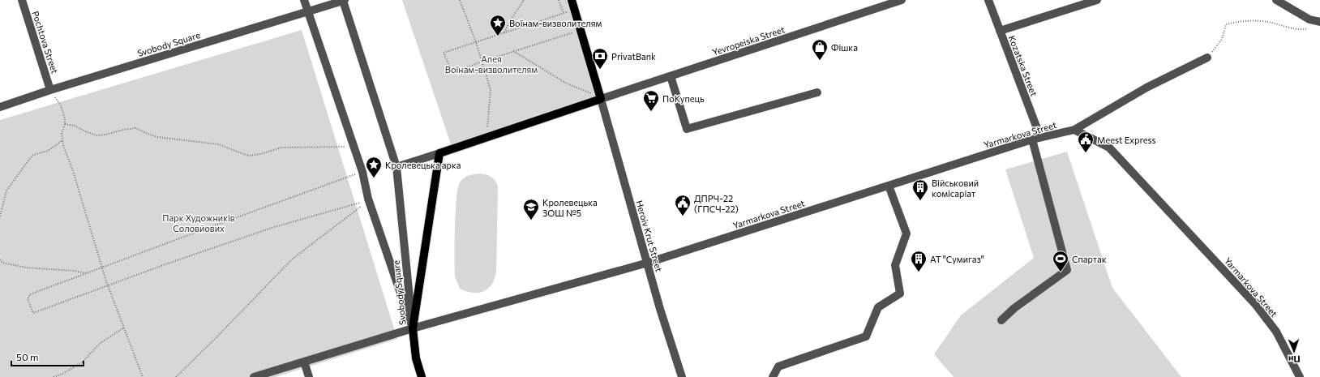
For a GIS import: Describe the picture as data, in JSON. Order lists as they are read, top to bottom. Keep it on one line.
{"streets":{"street":["Yevropeiska Street","Pochtova Street","Svobody Square","Kozatska Street","Yarmarkova Street","Heroiv Krut Street"]},"crossings":[["Yevropeiska Street","Heroiv Krut Street"],["Pochtova Street","Svobody Square"],["Svobody Square","Yarmarkova Street"],["Kozatska Street","Yarmarkova Street"],["Yarmarkova Street","Heroiv Krut Street"]],"parks":["Алея Воїнам-визволителям","Парк Художників Соловйових"],"places":{"place":["Воїнам-визволителям","Кролевецька арка"],"shop":["Фішка"],"bank":["PrivatBank"],"supermarket":["ПоКупець"],"public building":["Meest Express","ДПРЧ-22 (ГПСЧ-22)"],"building":["Військовий комісаріат","АТ \"Сумигаз\""],"school or university":["Кролевецька ЗОШ №5"],"sports":["Спартак"]},"scale_bar":"50 m","north":"bottom"}
